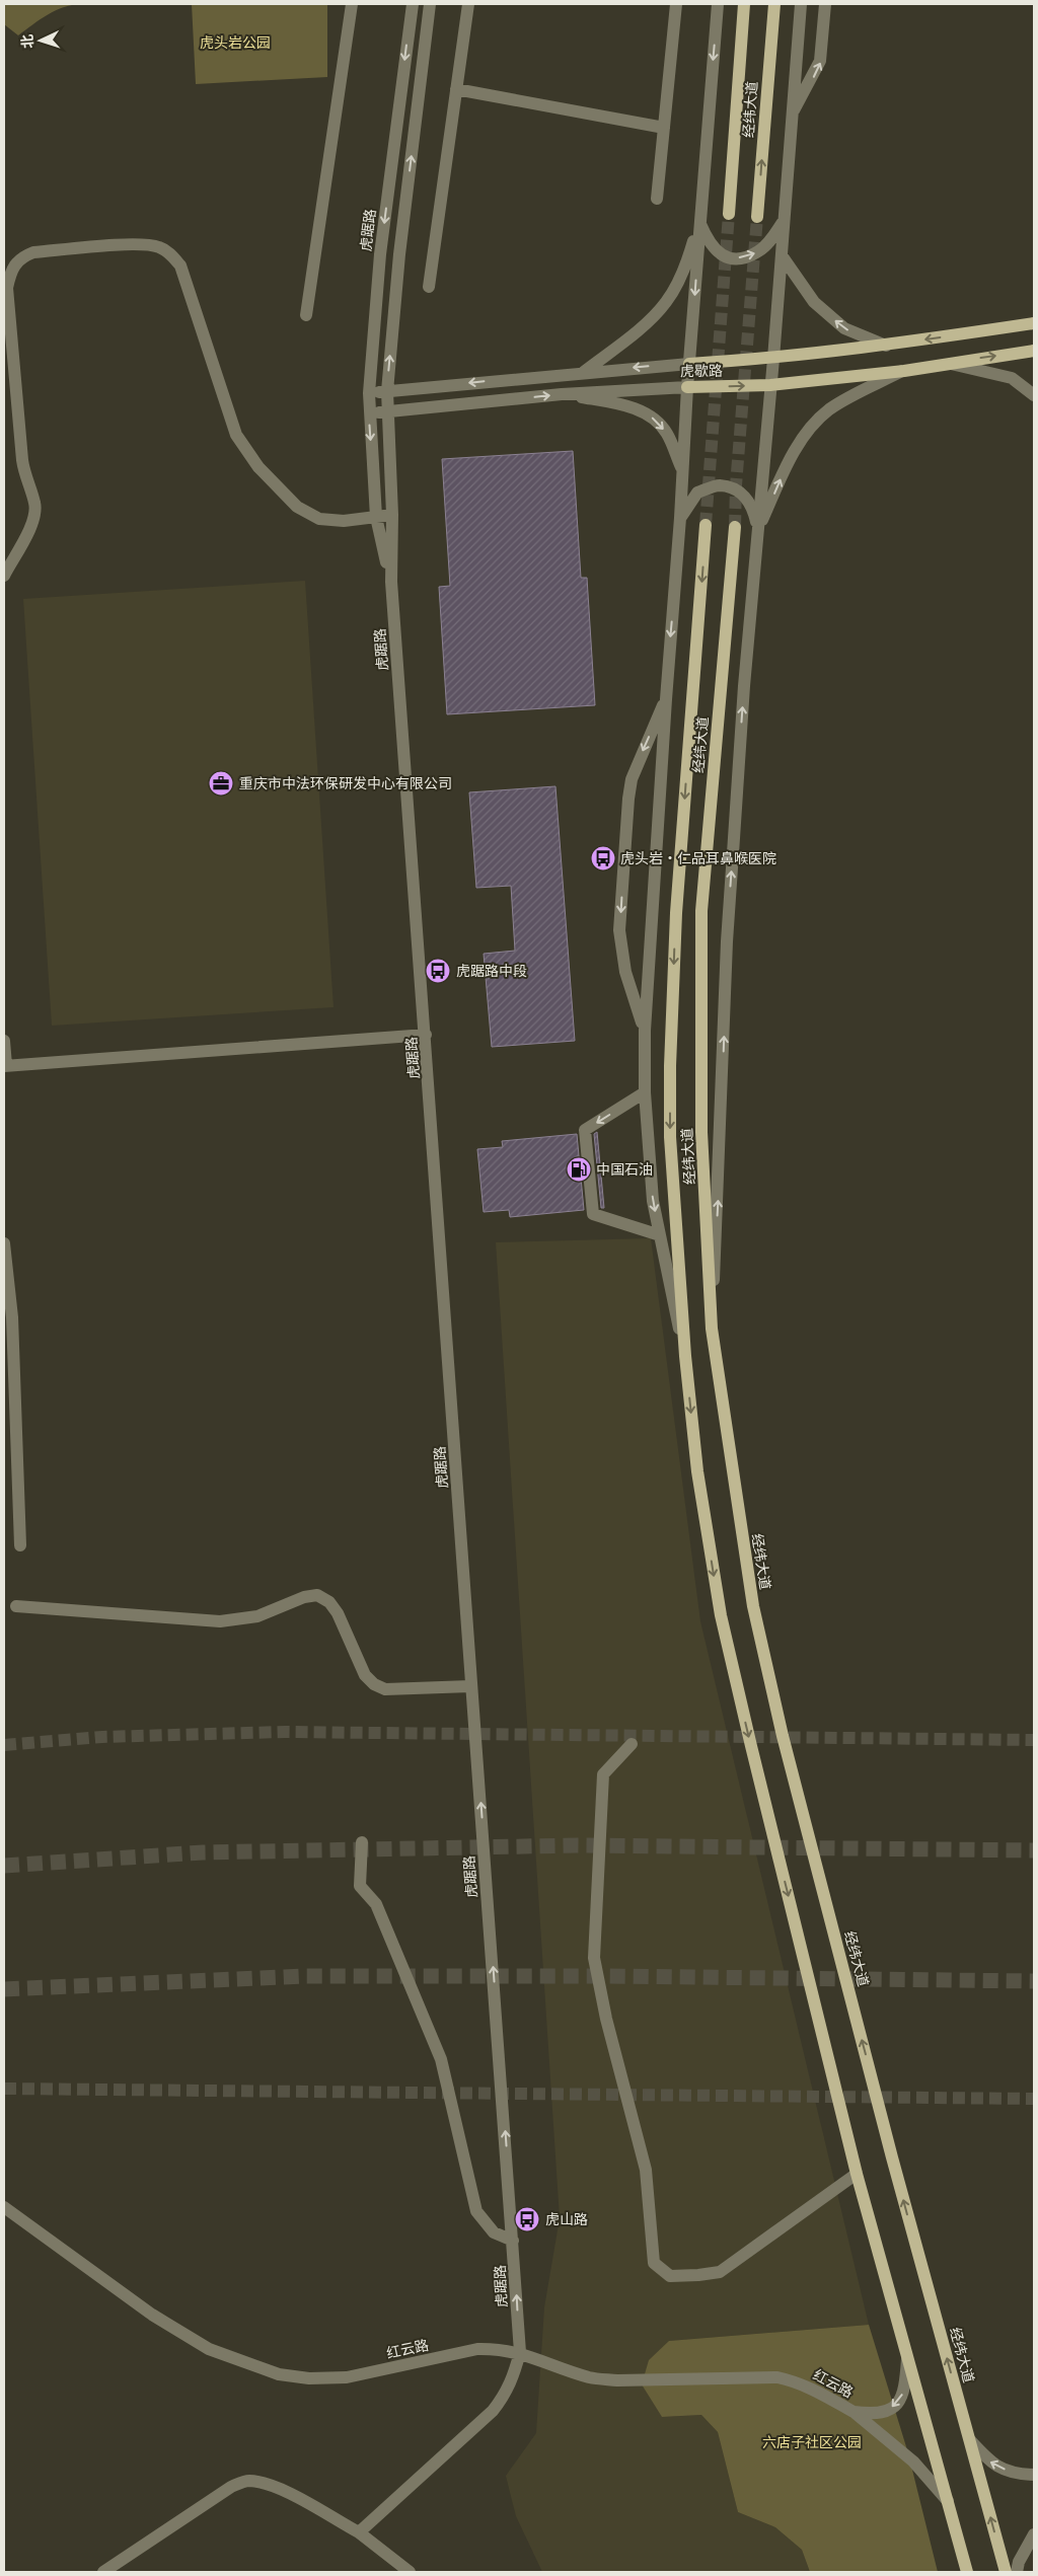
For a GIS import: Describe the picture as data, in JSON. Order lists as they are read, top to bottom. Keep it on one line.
{"streets":{"main road":["经纬大道","虎歇路"],"street":["虎踞路","红云路"]},"crossings":[["经纬大道","红云路"],["虎踞路","虎歇路"],["虎踞路","红云路"]],"parks":["虎头岩公园","六店子社区公园"],"places":{"office":["重庆市中法环保研发中心有限公司"],"bus stop":["虎头岩‧仁品耳鼻喉医院","虎踞路中段","虎山路"],"fuel station":["中国石油"]},"north":"left"}
